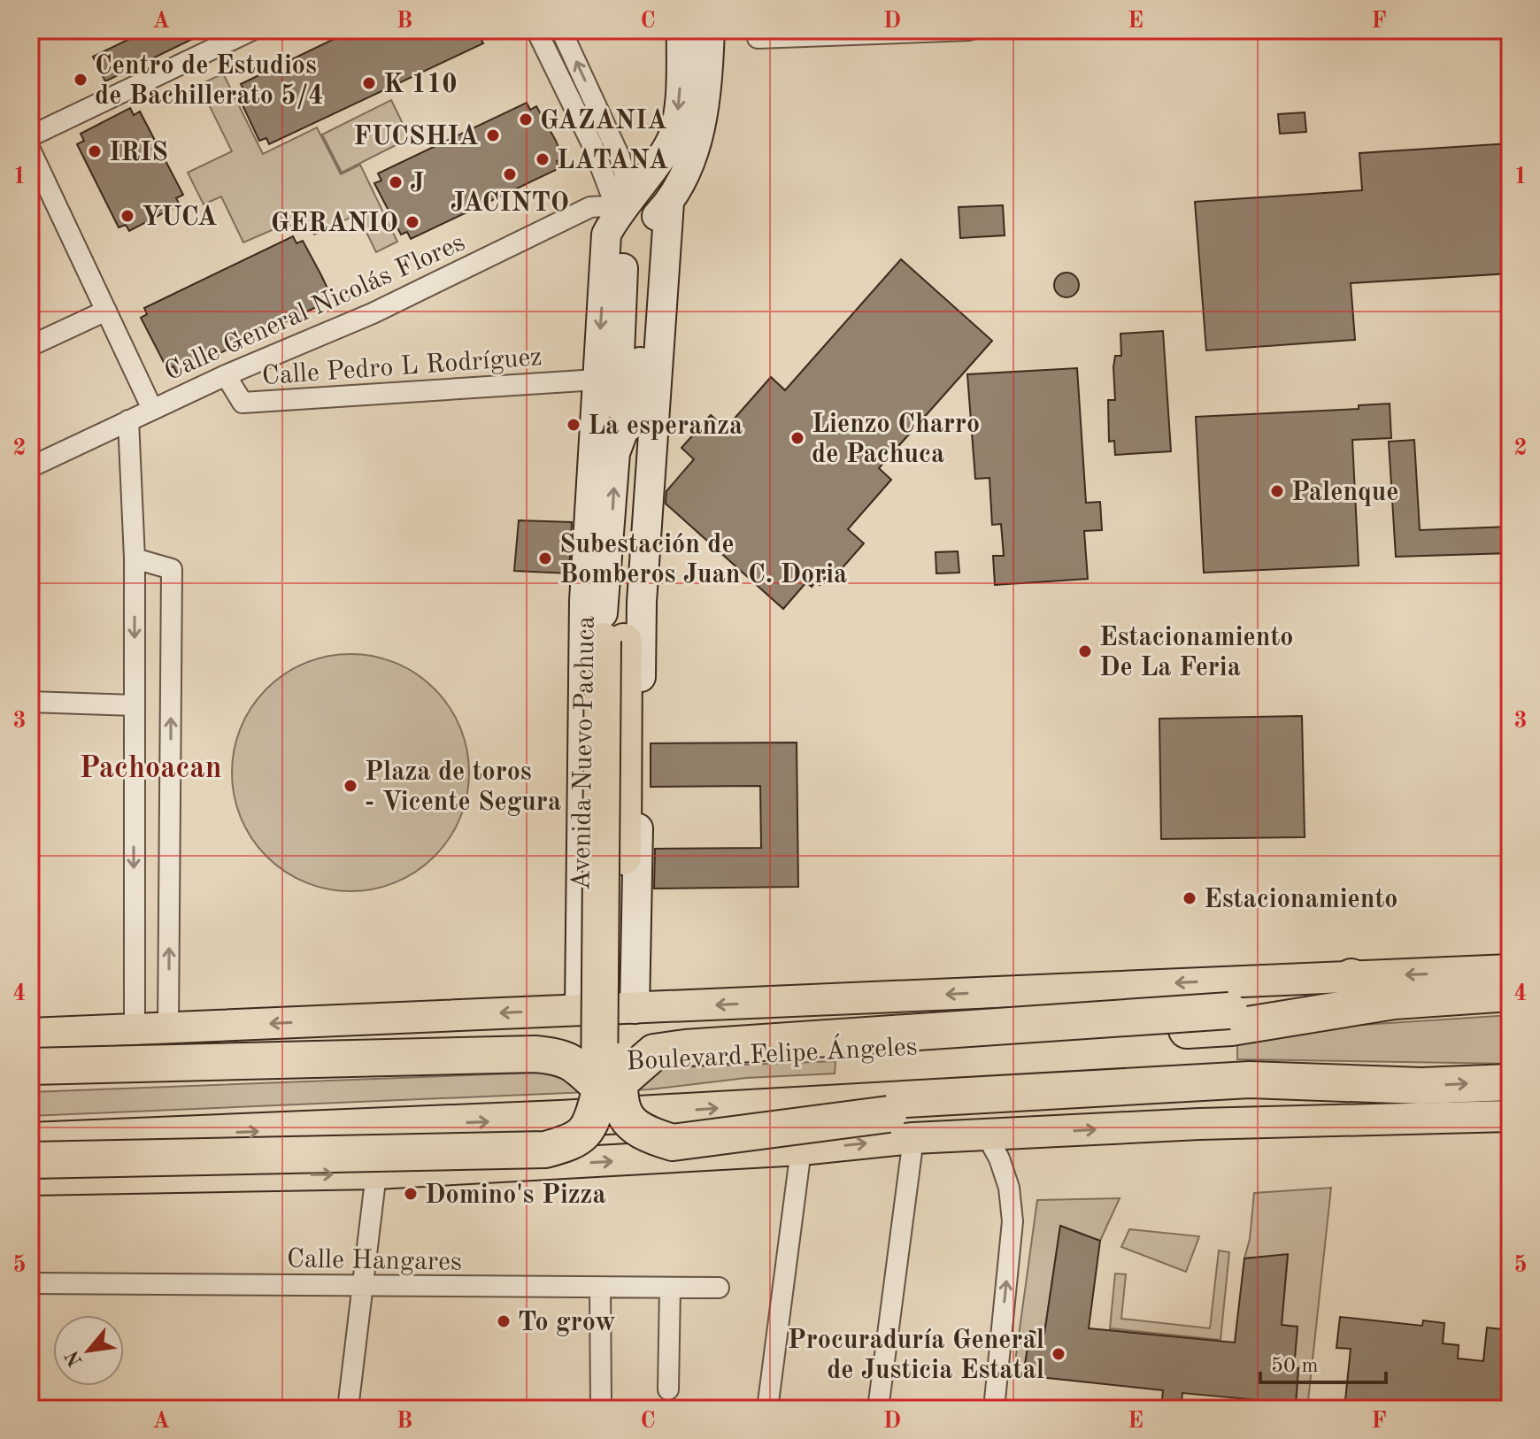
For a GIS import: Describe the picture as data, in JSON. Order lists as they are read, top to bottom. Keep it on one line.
{"streets":{"highway":["Boulevard Felipe Ángeles"],"main road":["Avenida Nuevo Pachuca"],"street":["Calle General Nicolás Flores","Calle Pedro L Rodríguez","Calle Hangares"]},"crossings":[["Calle General Nicolás Flores","Calle Pedro L Rodríguez"],["Calle General Nicolás Flores","Avenida Nuevo Pachuca"],["Calle Pedro L Rodríguez","Avenida Nuevo Pachuca"],["Avenida Nuevo Pachuca","Boulevard Felipe Ángeles"]],"districts":["Pachoacan"],"places":["Centro de Estudios de Bachillerato 5/4","K 110","GAZANIA","FUCSHIA","IRIS","LATANA","JACINTO","J","YUCA","GERANIO","La esperanza","Lienzo Charro de Pachuca","Palenque","Subestación de Bomberos Juan C. Doria","Estacionamiento De La Feria","Plaza de toros - Vicente Segura","Estacionamiento","Domino's Pizza","To grow","Procuraduría General de Justicia Estatal"],"scale_bar":"50 m","north":"bottom left","grid":{"columns":["A","B","C","D","E","F"],"rows":["1","2","3","4","5"]}}
